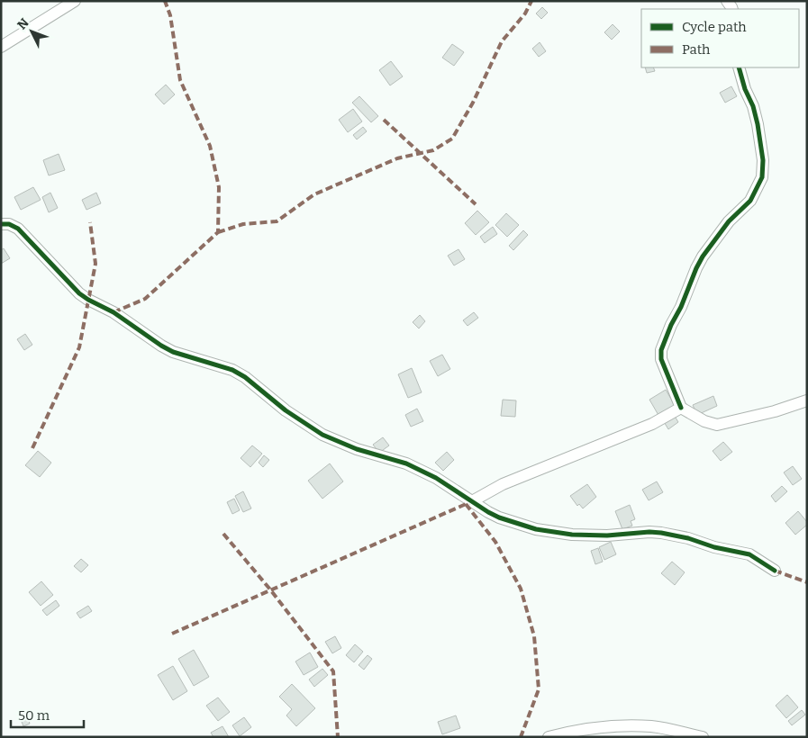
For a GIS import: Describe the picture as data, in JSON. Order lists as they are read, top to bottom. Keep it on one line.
{"legend":["Cycle path","Path"],"scale_bar":"50 m","north":"top left"}
